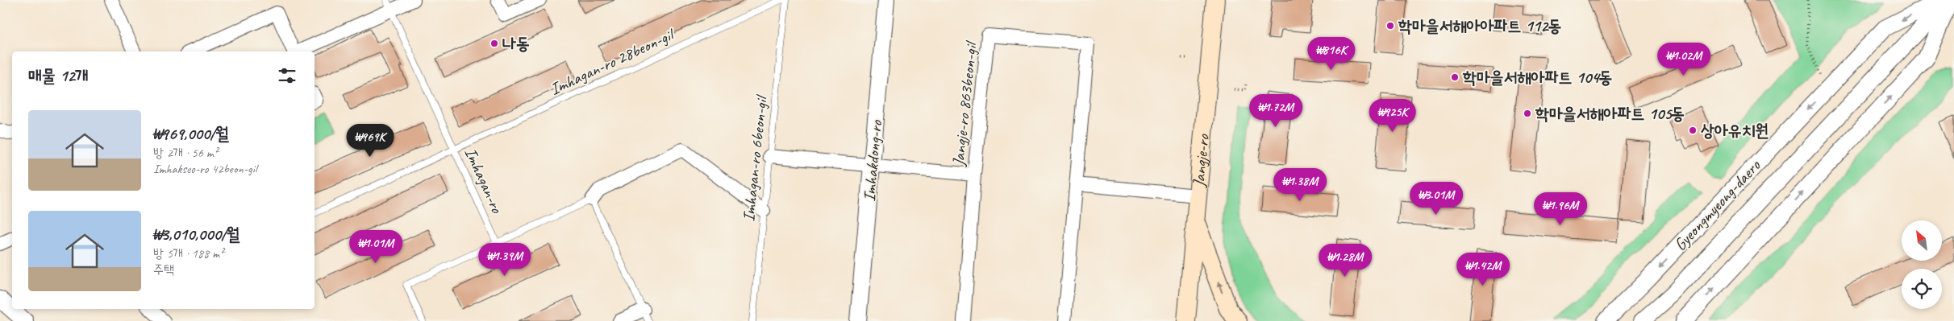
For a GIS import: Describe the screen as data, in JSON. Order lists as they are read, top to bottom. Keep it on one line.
{"streets":{"main road":["Jangje-ro"],"street":["Jangje-ro 863beon-gil","Imhakdong-ro","Gyeongmyeong-daero"],"lane":["Imhagan-ro 28beon-gil","Imhagan-ro 6beon-gil","Imhagan-ro"]},"crossings":[["Imhagan-ro 28beon-gil","Imhagan-ro"]],"places":["학마을서해아아파트 112동","나동","학마을서해아파트 104동","학마을서해아파트 105동","상아유치원"],"north":"top left","page":{"price":["₩816K","₩1.02M","₩1.72M","₩925K","₩969K","₩1.38M","₩3.01M","₩1.96M","₩1.01M","₩1.39M","₩1.28M","₩1.42M"],"heading":"매물 12개","list":[{"name":"₩969,000/월","note":"방 2개 · 56 m² · Imhakseo-ro 42beon-gil"},{"name":"₩3,010,000/월","note":"방 5개 · 188 m² · 주택"}]}}
